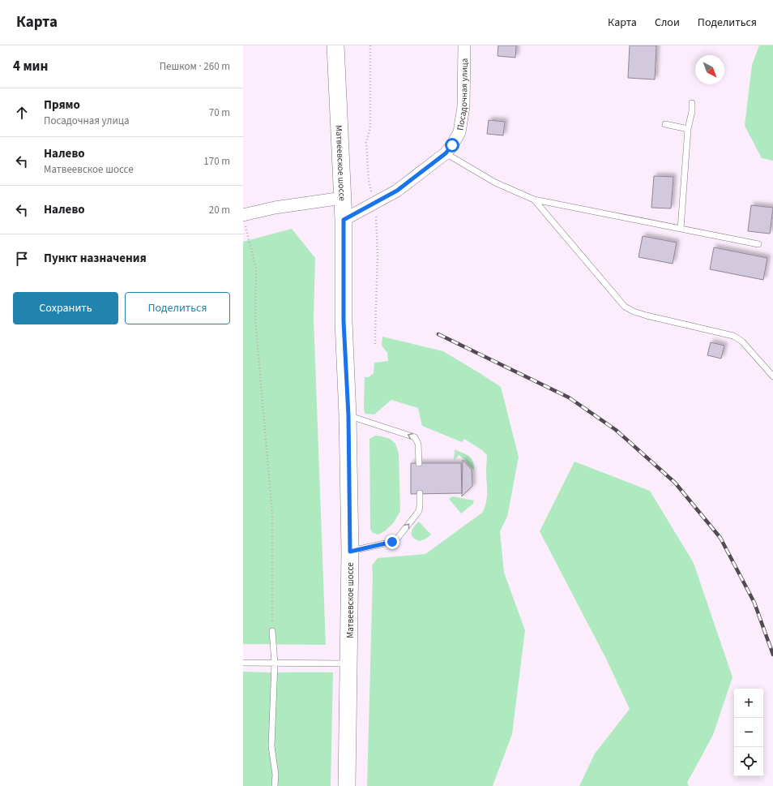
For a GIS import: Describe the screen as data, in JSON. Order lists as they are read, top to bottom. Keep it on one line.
{"streets":{"main road":["Матвеевское шоссе"],"street":["Посадочная улица"]},"crossings":[["Посадочная улица","Матвеевское шоссе"]],"north":"bottom right","page":{"header":"Карта","nav":["Карта","Слои","Поделиться"],"heading":["4 мин","Пешком · 260 m"],"list":[["Прямо","Посадочная улица","70 m"],["Налево","Матвеевское шоссе","170 m"],["Налево","20 m"],"Пункт назначения"],"buttons":["Сохранить","Поделиться"],"map_buttons":["+","−"]}}
